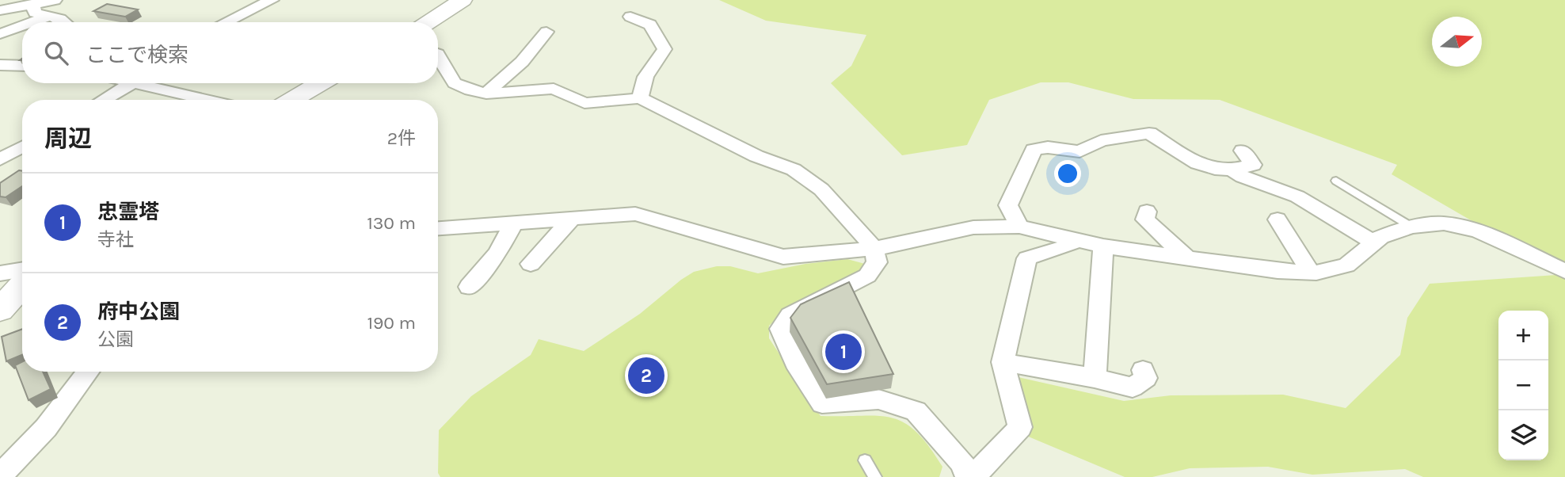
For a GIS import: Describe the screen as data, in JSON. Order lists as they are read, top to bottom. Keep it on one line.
{"north":"right","page":{"search":"ここで検索","heading":["周辺","2件"],"list":[{"mark":"1","name":"忠霊塔","note":"寺社","value":"130 m"},{"mark":"2","name":"府中公園","note":"公園","value":"190 m"}],"map_buttons":["+","−"],"pins":["1","2"]}}
